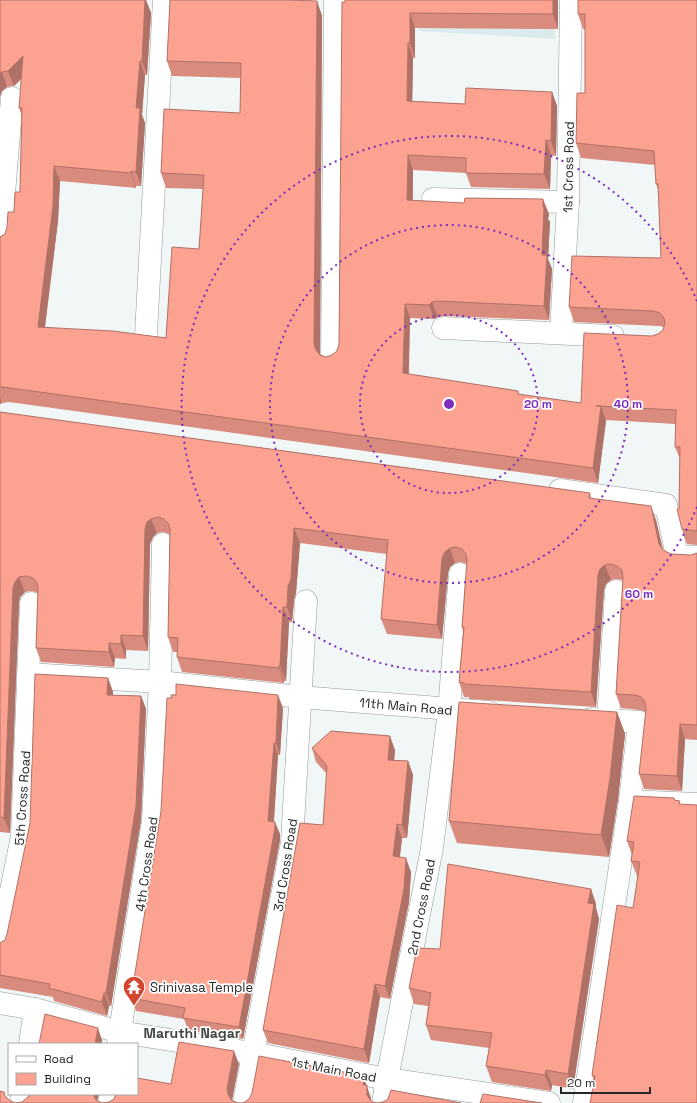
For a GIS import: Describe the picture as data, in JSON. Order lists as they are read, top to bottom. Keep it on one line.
{"streets":{"street":["1st Cross Road","11th Main Road","5th Cross Road","4th Cross Road","3rd Cross Road","2nd Cross Road","1st Main Road"]},"crossings":[["11th Main Road","5th Cross Road"],["11th Main Road","4th Cross Road"],["11th Main Road","3rd Cross Road"],["11th Main Road","2nd Cross Road"],["4th Cross Road","1st Main Road"],["3rd Cross Road","1st Main Road"],["2nd Cross Road","1st Main Road"]],"districts":["Maruthi Nagar"],"places":{"temple":["Srinivasa Temple"]},"legend":["Road","Building"],"scale_bar":"20 m","rings":["20 m","40 m","60 m"]}
